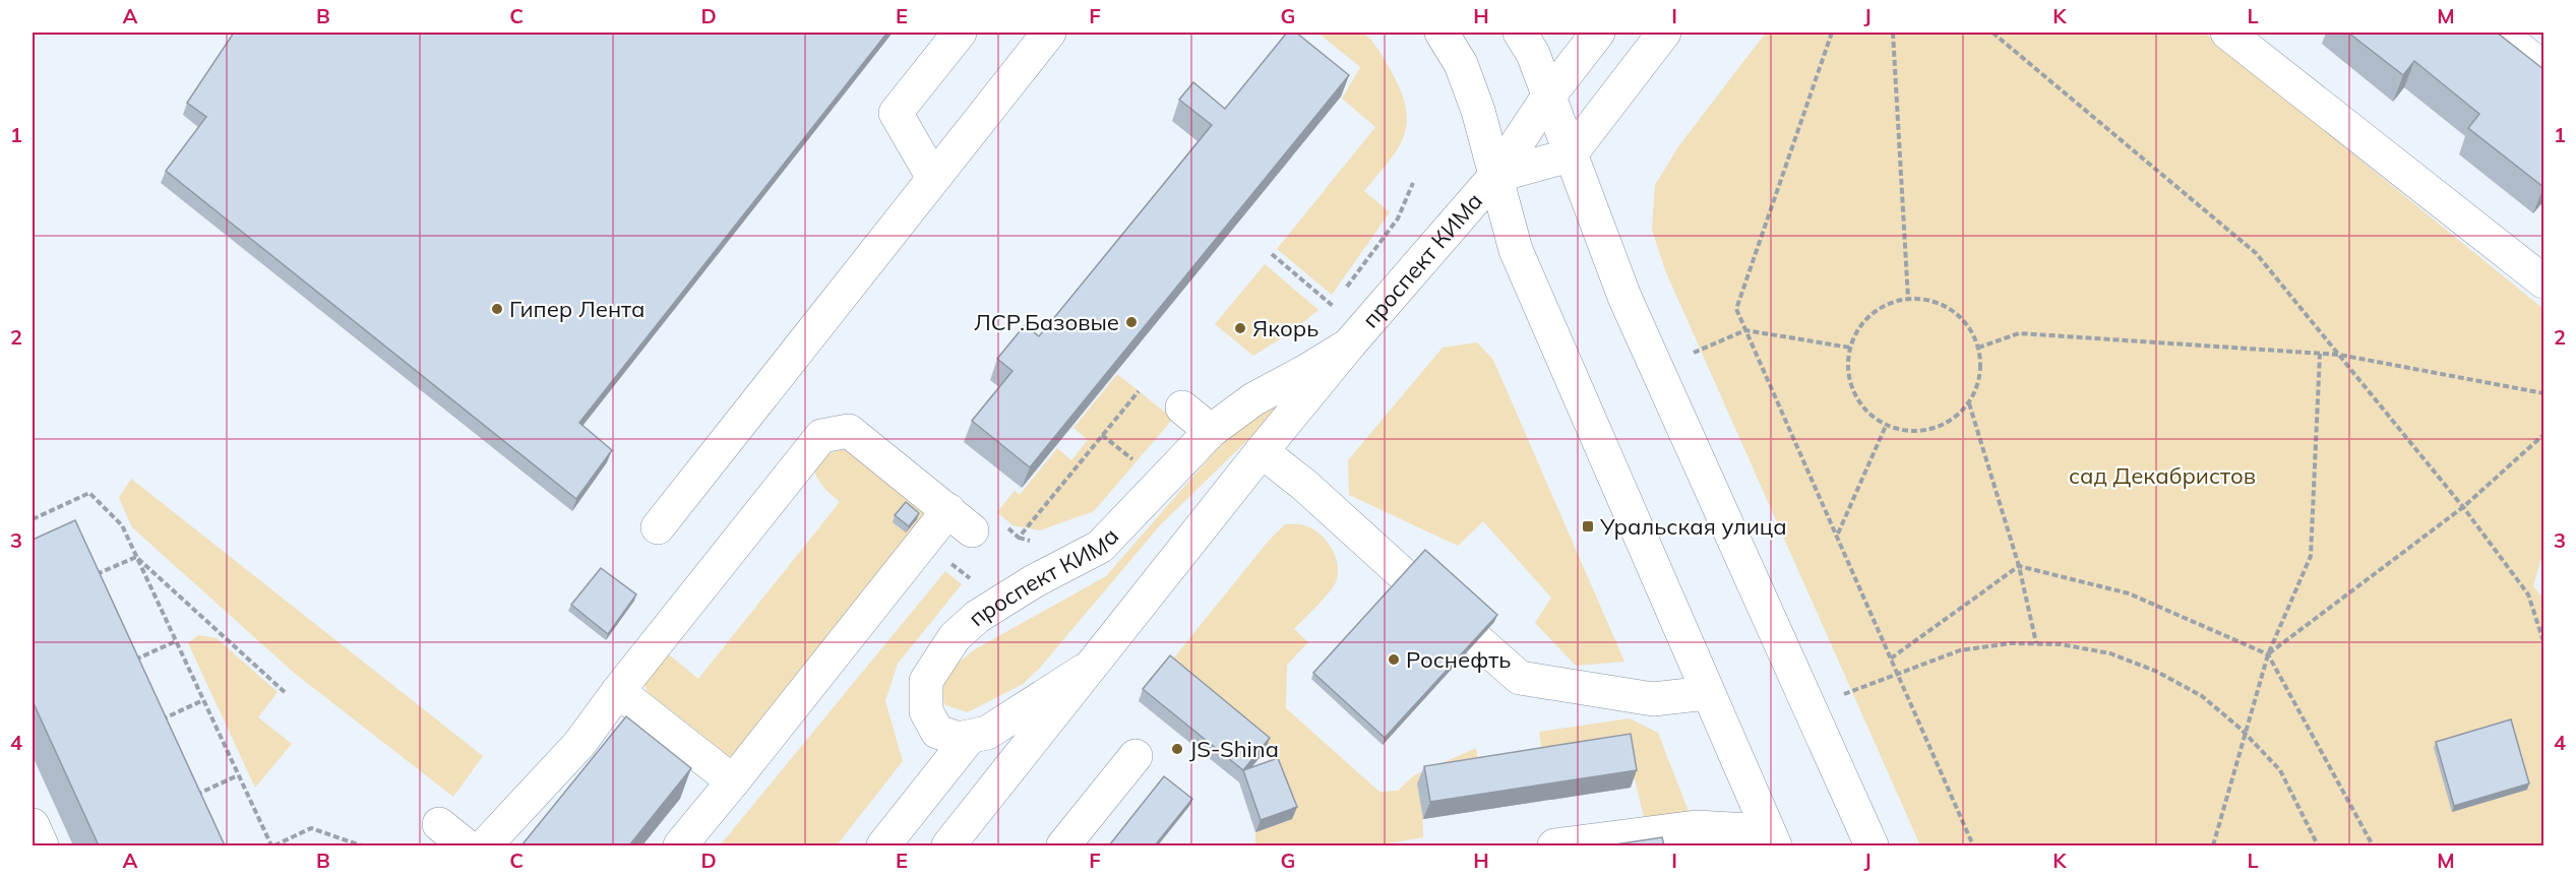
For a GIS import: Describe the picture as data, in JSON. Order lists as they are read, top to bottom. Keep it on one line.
{"streets":{"main road":["проспект КИМа"]},"parks":["сад Декабристов"],"places":{"other":["Гипер Лента","ЛСР.Базовые","Якорь","Роснефть","JS-Shina"],"transit":["Уральская улица"]},"grid":{"columns":["A","B","C","D","E","F","G","H","I","J","K","L","M"],"rows":["1","2","3","4"]}}
